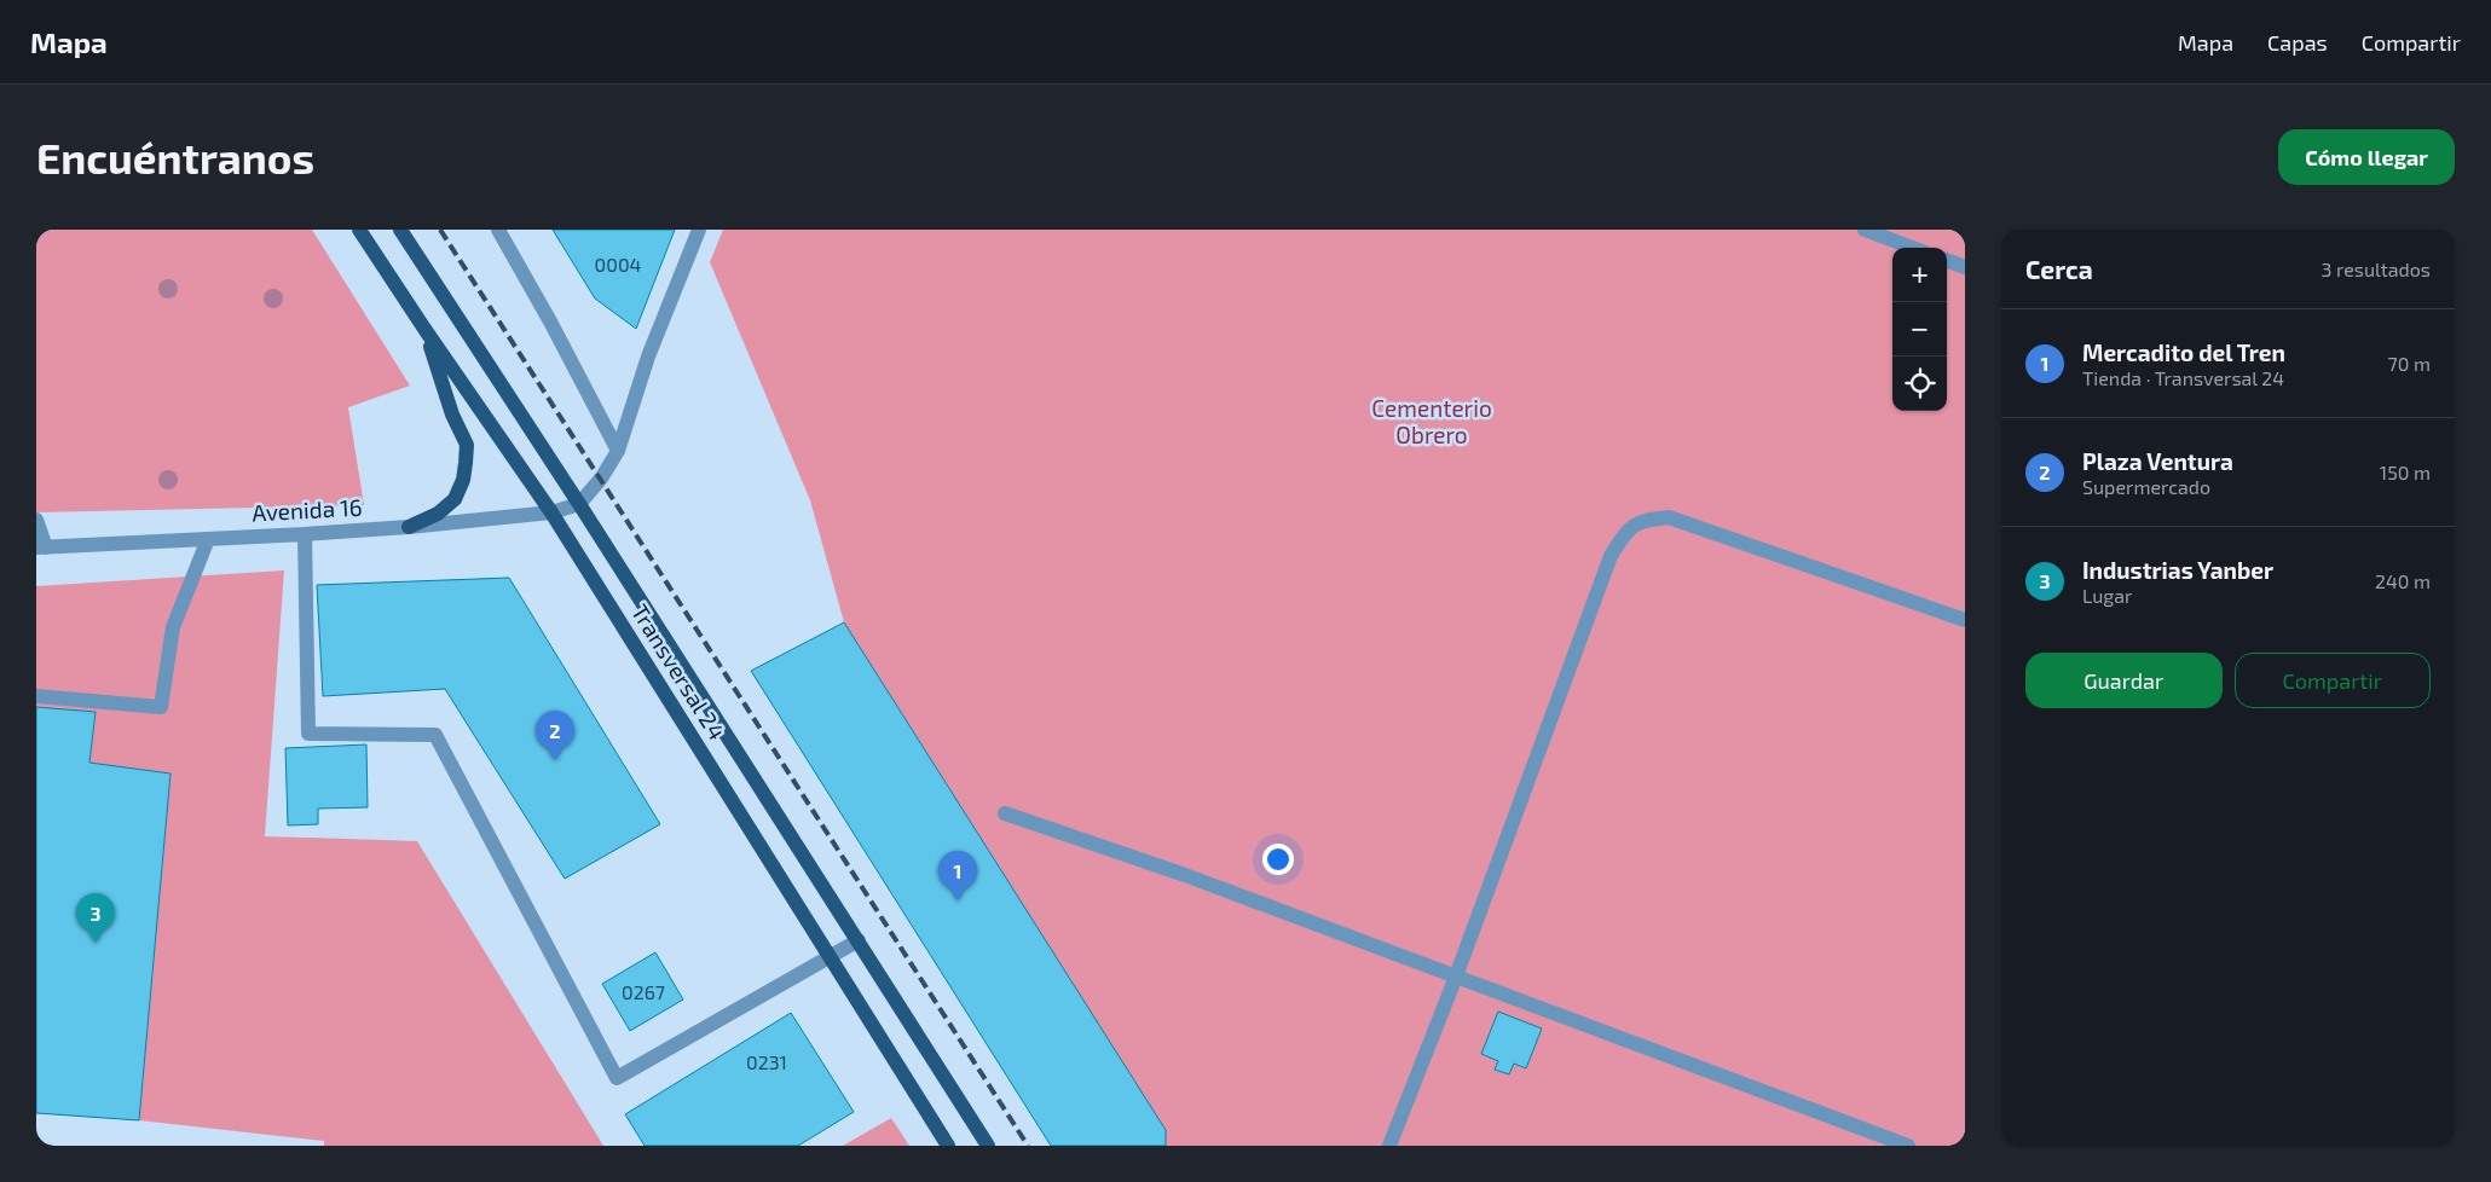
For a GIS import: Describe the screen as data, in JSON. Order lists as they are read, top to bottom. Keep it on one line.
{"streets":{"main road":["Transversal 24"],"street":["Avenida 16"]},"crossings":[["Avenida 16","Transversal 24"]],"parks":["Cementerio Obrero"],"house_numbers":["0004","0267","0231"],"page":{"header":"Mapa","nav":["Mapa","Capas","Compartir"],"buttons":["Cómo llegar",["Guardar","Compartir"]],"title":"Encuéntranos","heading":["Cerca","3 resultados"],"map_buttons":["+","−"],"list":[{"mark":"1","name":"Mercadito del Tren","note":"Tienda · Transversal 24","value":"70 m"},{"mark":"2","name":"Plaza Ventura","note":"Supermercado","value":"150 m"},{"mark":"3","name":"Industrias Yanber","note":"Lugar","value":"240 m"}],"pins":["2","1","3"]}}
